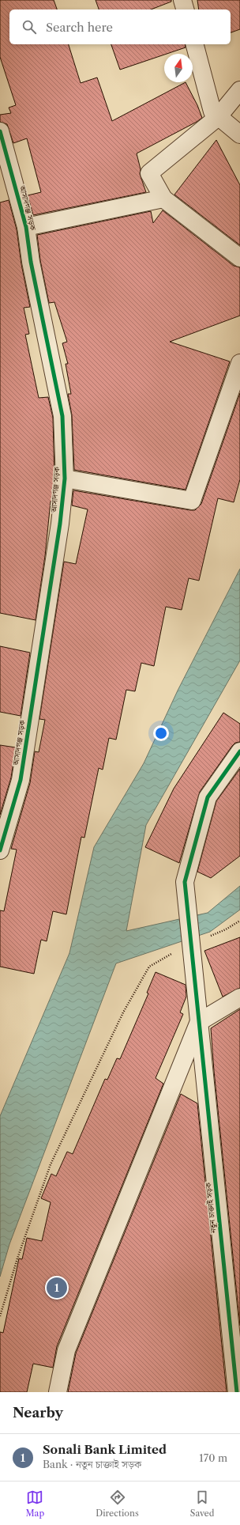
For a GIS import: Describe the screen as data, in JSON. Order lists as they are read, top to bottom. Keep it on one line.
{"streets":{"street":["আসাদগঞ্জ সড়ক","নতুন চাক্তাই সড়ক"]},"north":"top","page":{"search":"Search here","pins":"1","heading":"Nearby","list":[{"mark":"1","name":"Sonali Bank Limited","note":"Bank · নতুন চাক্তাই সড়ক","value":"170 m"}],"nav":["Map","Directions","Saved"]}}
